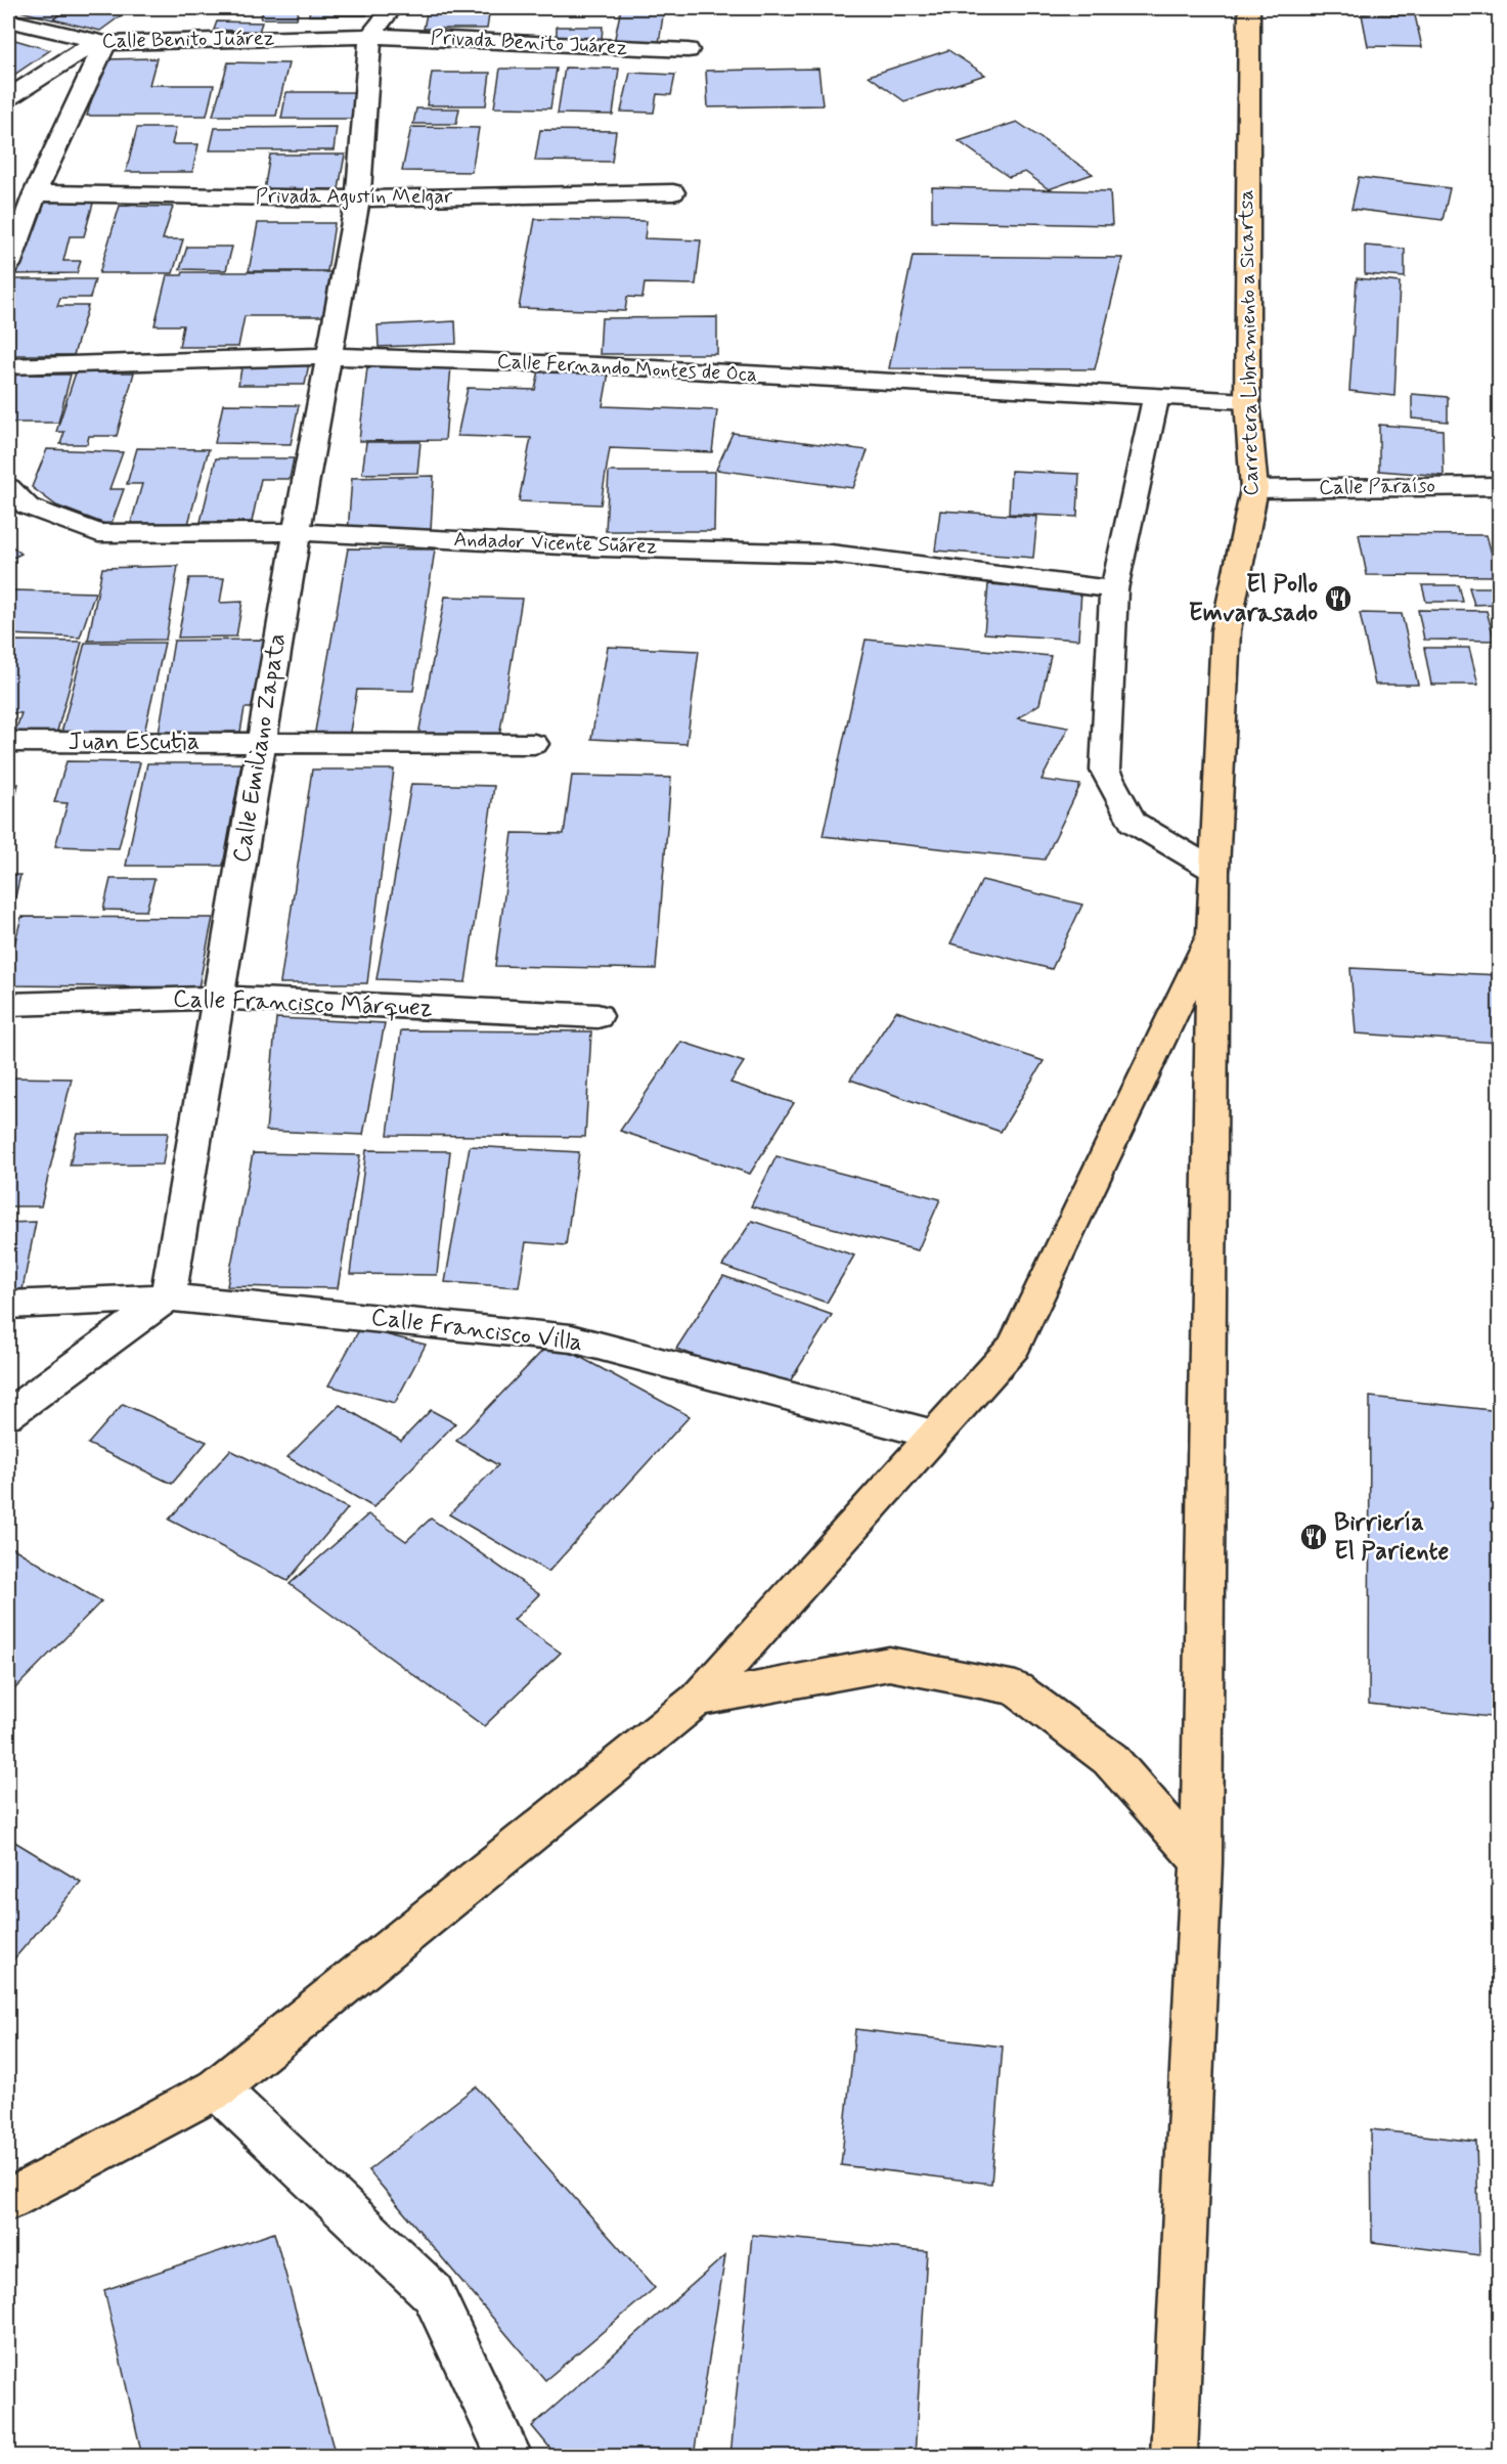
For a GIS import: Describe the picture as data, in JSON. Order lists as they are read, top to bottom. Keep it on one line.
{"streets":{"main road":["Carretera Libramiento a Sicartsa"],"street":["Calle Benito Juárez","Privada Benito Juárez","Privada Agustín Melgar","Calle Fernando Montes de Oca","Calle Paraíso","Andador Vicente Suárez","Juan Escutia","Calle Emiliano Zapata","Calle Francisco Márquez","Calle Francisco Villa"]},"crossings":[["Calle Benito Juárez","Privada Benito Juárez"],["Calle Benito Juárez","Calle Emiliano Zapata"],["Privada Benito Juárez","Calle Emiliano Zapata"],["Privada Agustín Melgar","Calle Emiliano Zapata"],["Carretera Libramiento a Sicartsa","Calle Fernando Montes de Oca"],["Carretera Libramiento a Sicartsa","Calle Paraíso"],["Calle Fernando Montes de Oca","Calle Emiliano Zapata"],["Andador Vicente Suárez","Calle Emiliano Zapata"],["Juan Escutia","Calle Emiliano Zapata"],["Calle Emiliano Zapata","Calle Francisco Márquez"],["Calle Emiliano Zapata","Calle Francisco Villa"]],"places":{"restaurant":["El Pollo Emvarasado","Birriería El Pariente"]}}
